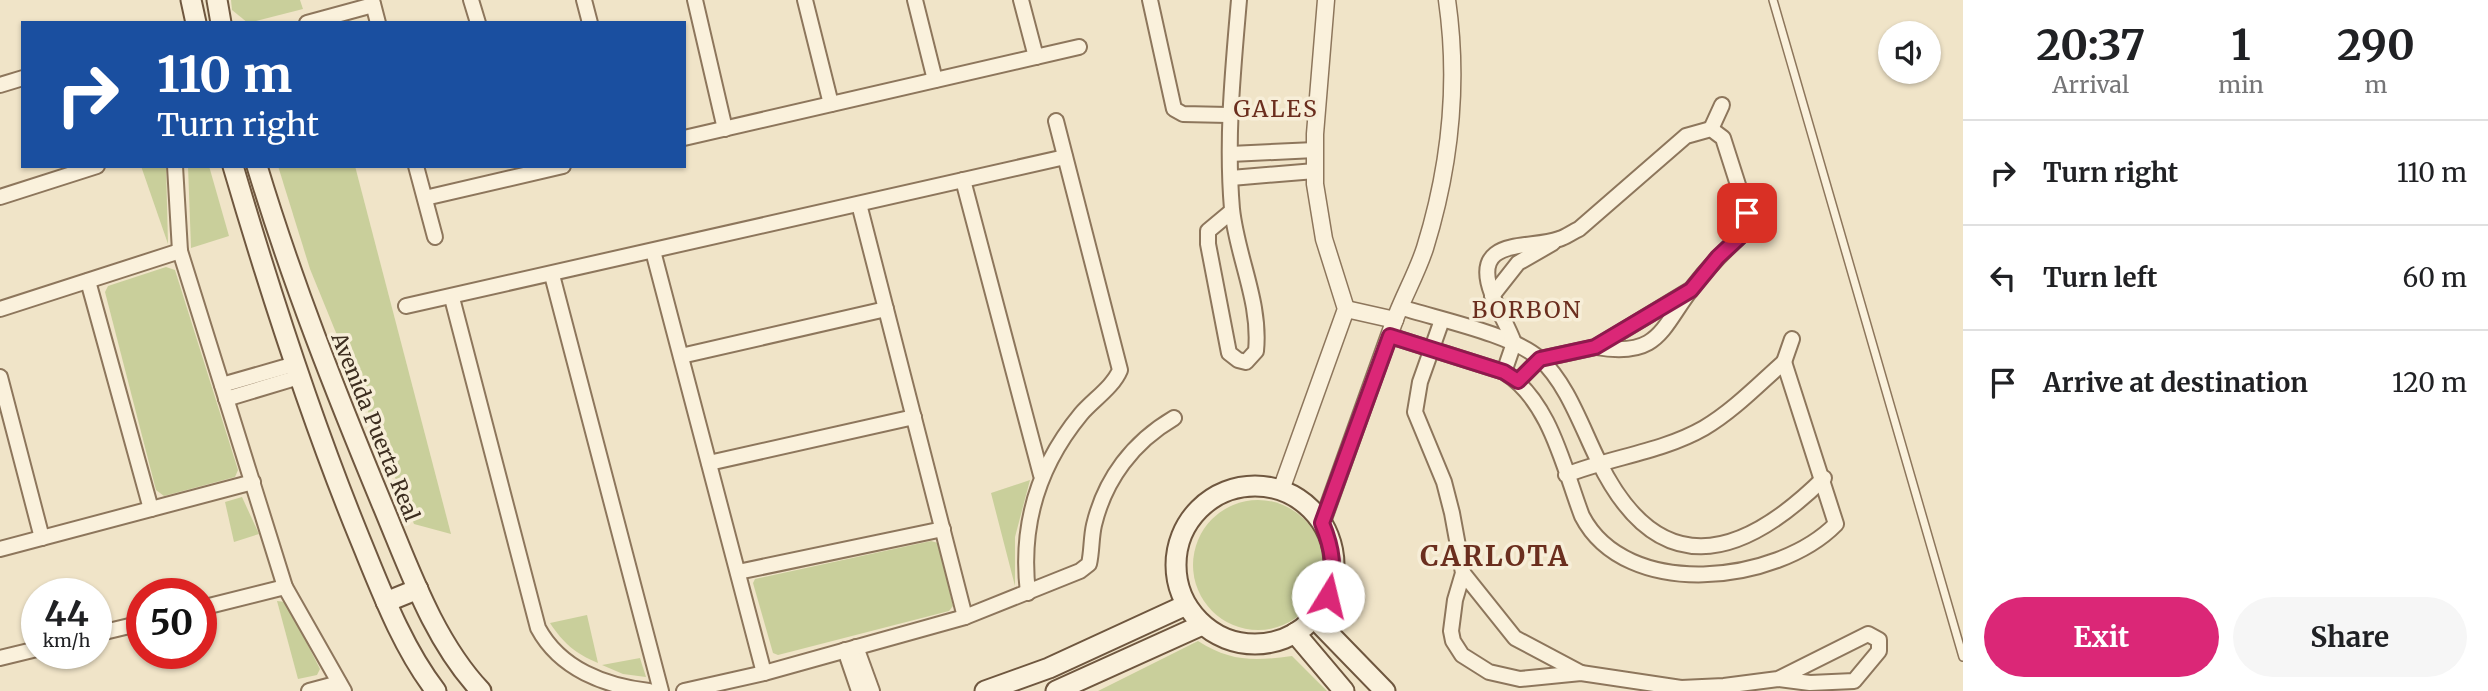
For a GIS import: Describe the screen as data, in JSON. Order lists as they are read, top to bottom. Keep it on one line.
{"streets":{"main road":["Avenida Puerta Real"]},"districts":["GALES","BORBON","CARLOTA"],"page":{"eta":["20:37","Arrival","1","min","290","m"],"turn":["110 m","Turn right"],"list":[{"name":"Turn right","value":"110 m"},{"name":"Turn left","value":"60 m"},{"name":"Arrive at destination","value":"120 m"}],"speed":"44 km/h","limit":"50","buttons":["Exit","Share"]}}
